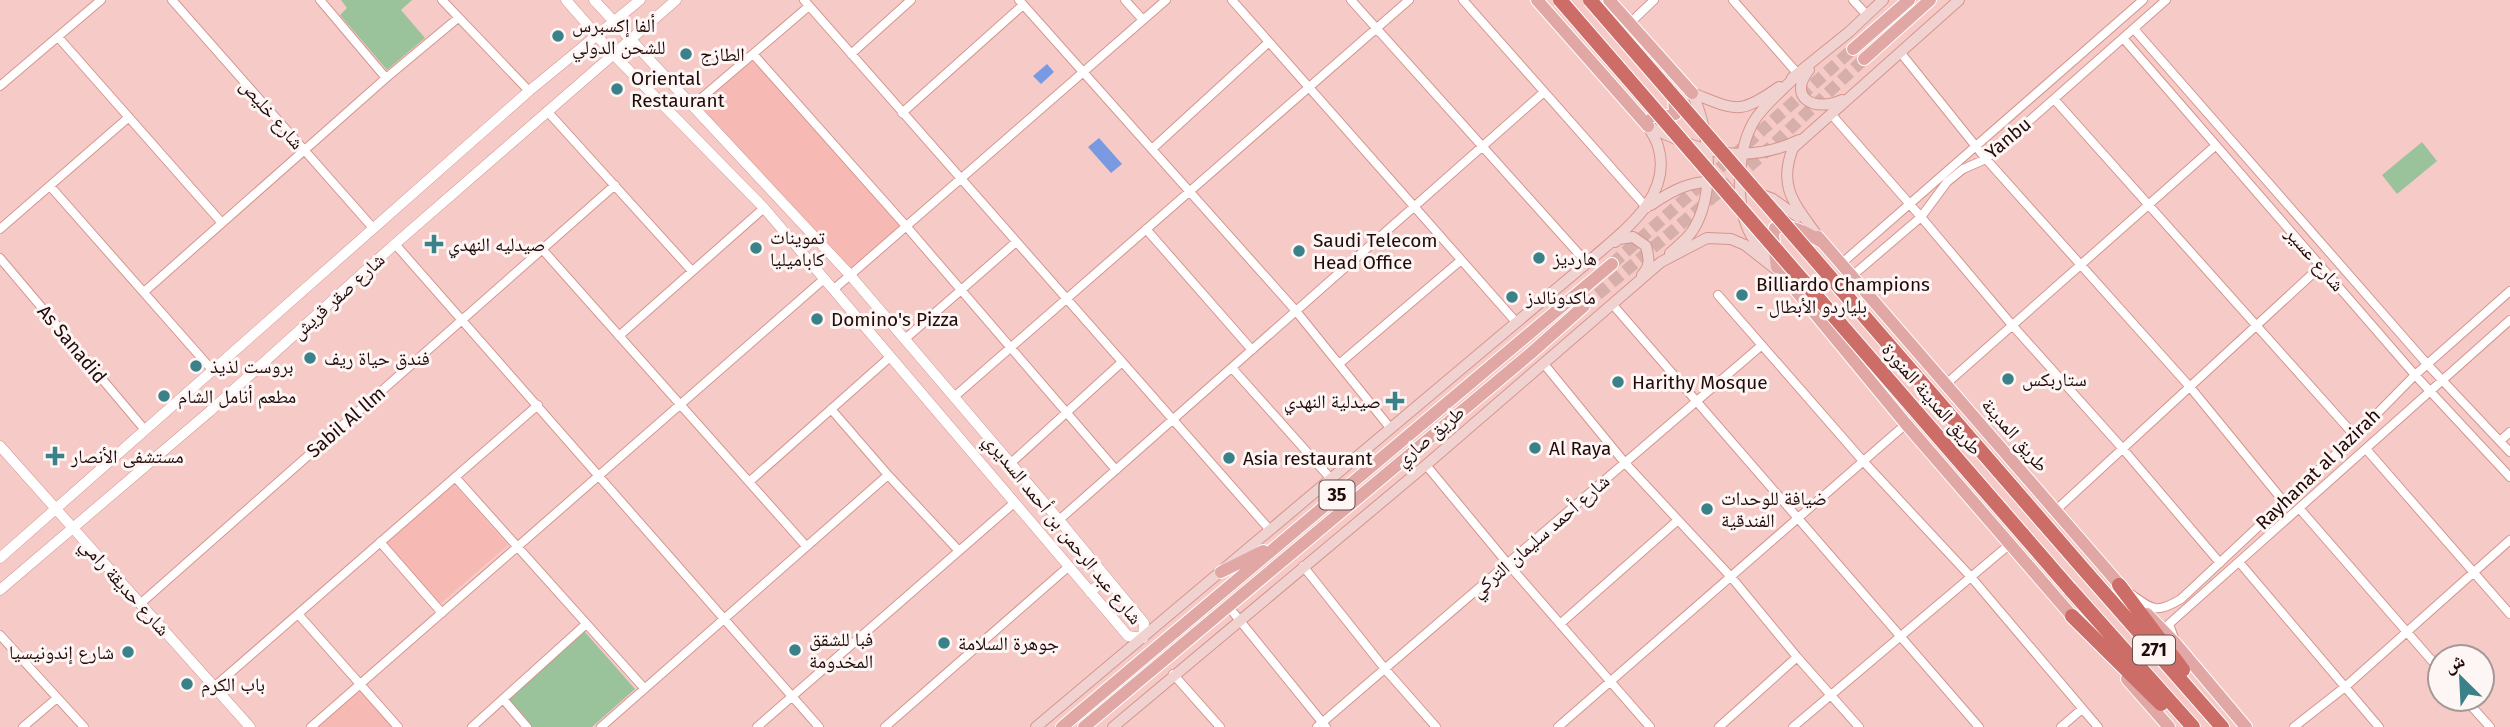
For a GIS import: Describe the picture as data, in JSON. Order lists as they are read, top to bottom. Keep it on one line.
{"streets":{"highway":["طريق المدينة المنورة","271"],"main road":["طريق المدينة","طريق صاري","35"],"street":["شارع خليص","Yanbu","شارع عسير","شارع صقر قريش","As Sanadid","Sabil Al llm","Rayhanat al Jazirah","شارع عبد الرحمن بن أحمد السديري","شارع أحمد سليمان التركي","شارع حديقة رامي"]},"crossings":[["شارع خليص","شارع صقر قريش"],["Yanbu","شارع عسير"],["Yanbu","طريق المدينة"],["شارع عسير","Rayhanat al Jazirah"],["شارع صقر قريش","As Sanadid"],["شارع صقر قريش","شارع عبد الرحمن بن أحمد السديري"],["شارع صقر قريش","شارع حديقة رامي"],["Sabil Al llm","شارع حديقة رامي"],["طريق المدينة","Rayhanat al Jazirah"]],"places":{"other":["ألفا إكسبرس للشحن الدولي","الطازج","Oriental Restaurant","تموينات كاباميليا","Saudi Telecom Head Office","هارديز","Billiardo Champions - بلياردو الأبطال","ماكدونالدز","Domino's Pizza","فندق حياة ريف","بروست لذيذ","ستاربكس","Harithy Mosque","مطعم أنامل الشام","Al Raya","Asia restaurant","ضيافة للوحدات الفندقية","جوهرة السلامة","فبا للشقق المخدومة","شارع إندونيسيا","باب الكرم"],"health":["صيدليه النهدي","صيدلية النهدي","مستشفى الأنصار"]},"north":"top left"}
